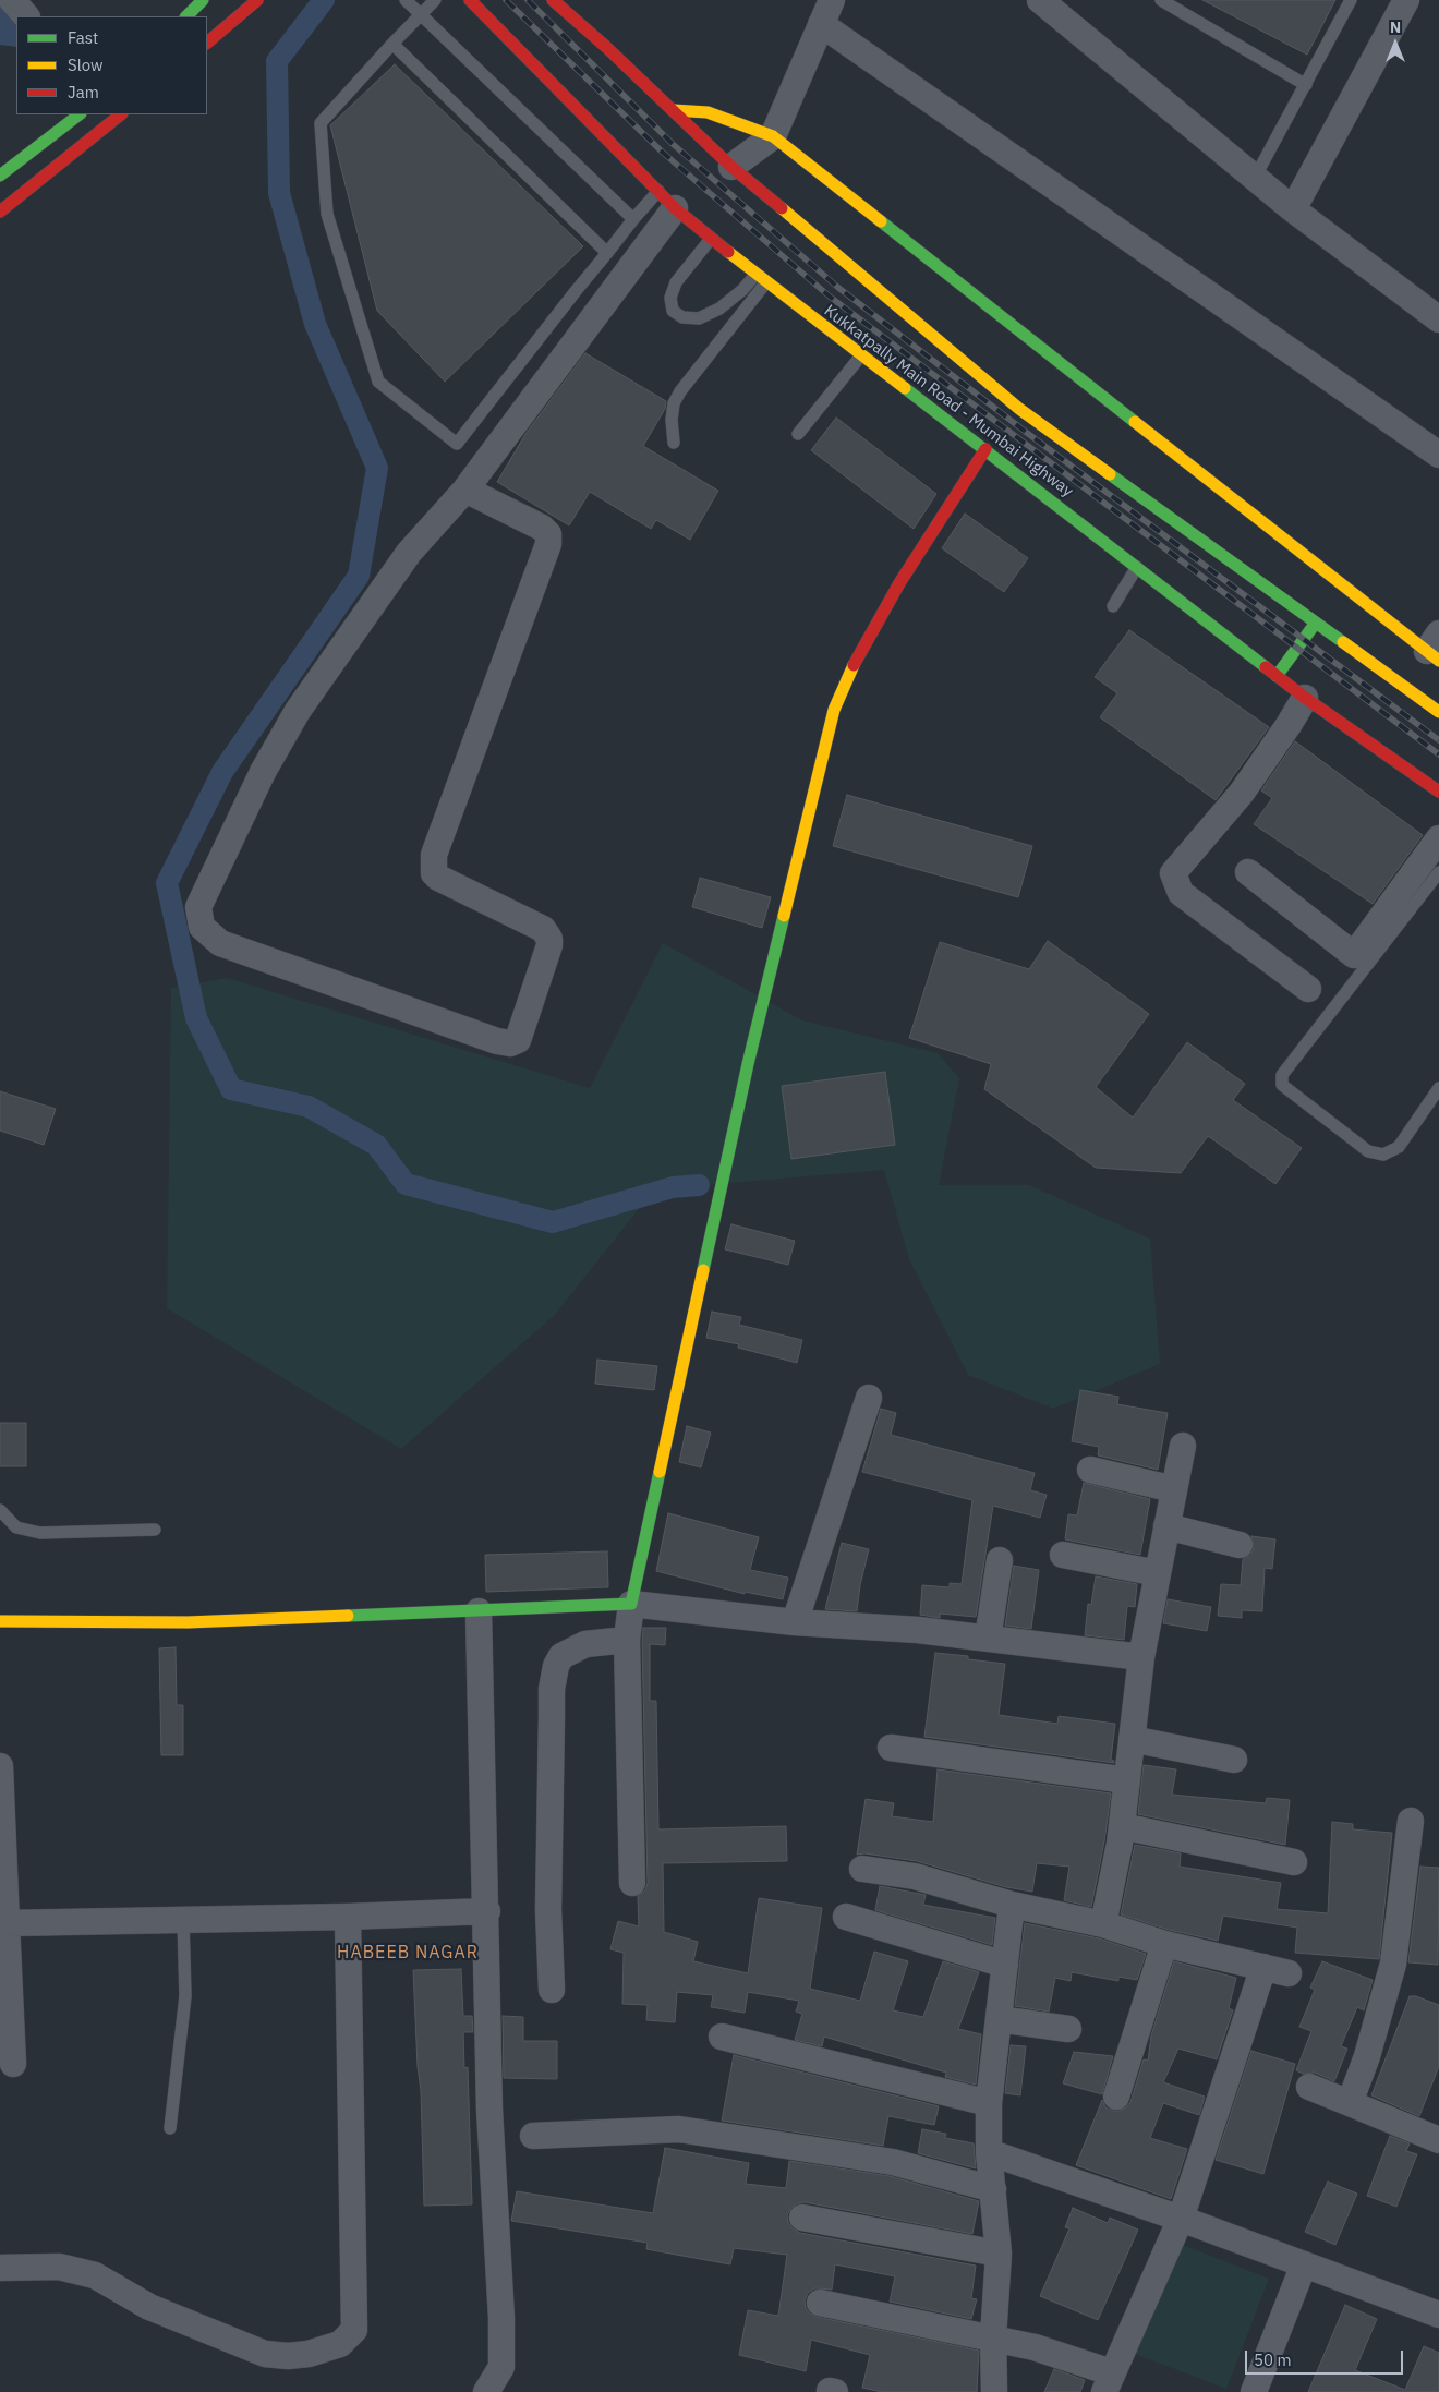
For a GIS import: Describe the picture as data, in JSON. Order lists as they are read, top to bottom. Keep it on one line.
{"streets":{"main road":["Kukkatpally Main Road - Mumbai Highway"]},"districts":["HABEEB NAGAR"],"legend":["Fast","Slow","Jam"],"scale_bar":"50 m","north":"top"}
